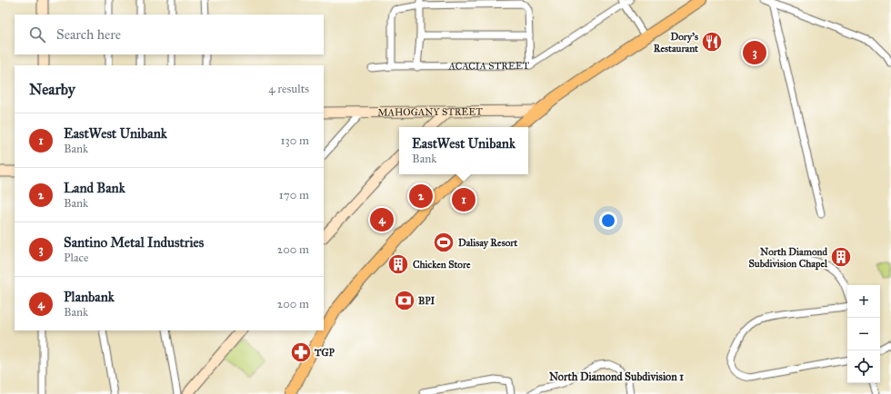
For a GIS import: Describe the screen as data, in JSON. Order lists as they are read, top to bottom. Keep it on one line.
{"streets":{"street":["ACACIA STREET","MAHOGANY STREET"]},"districts":["North Diamond Subdivision 1"],"places":{"restaurant":["Dory's Restaurant"],"sports":["Dalisay Resort"],"building":["North Diamond Subdivision Chapel","Chicken Store"],"bank":["BPI"],"pharmacy":["TGP"]},"page":{"search":"Search here","pins":["3","2","1","4"],"heading":["Nearby","4 results"],"list":[{"mark":"1","name":"EastWest Unibank","note":"Bank","value":"130 m"},{"mark":"2","name":"Land Bank","note":"Bank","value":"170 m"},{"mark":"3","name":"Santino Metal Industries","note":"Place","value":"200 m"},{"mark":"4","name":"Planbank","note":"Bank","value":"200 m"}],"popup":["EastWest Unibank","Bank"],"map_buttons":["+","−"]}}
